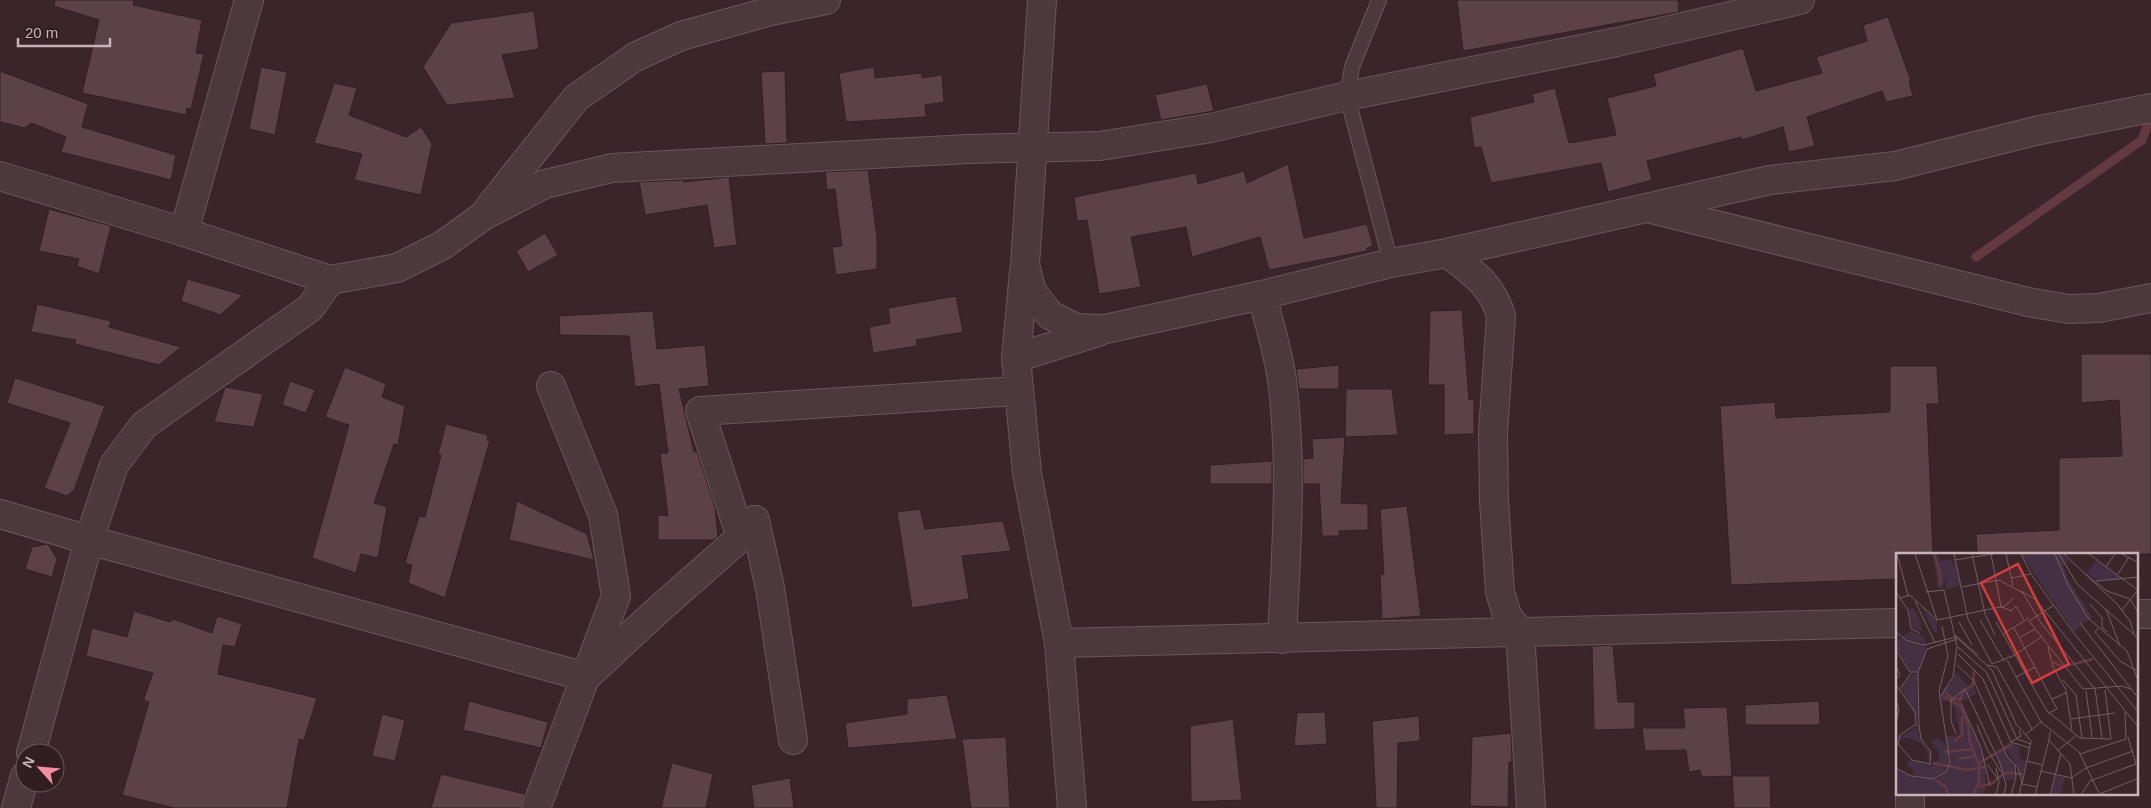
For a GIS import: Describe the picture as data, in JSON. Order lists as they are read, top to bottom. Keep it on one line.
{"scale_bar":"20 m","north":"top left"}
